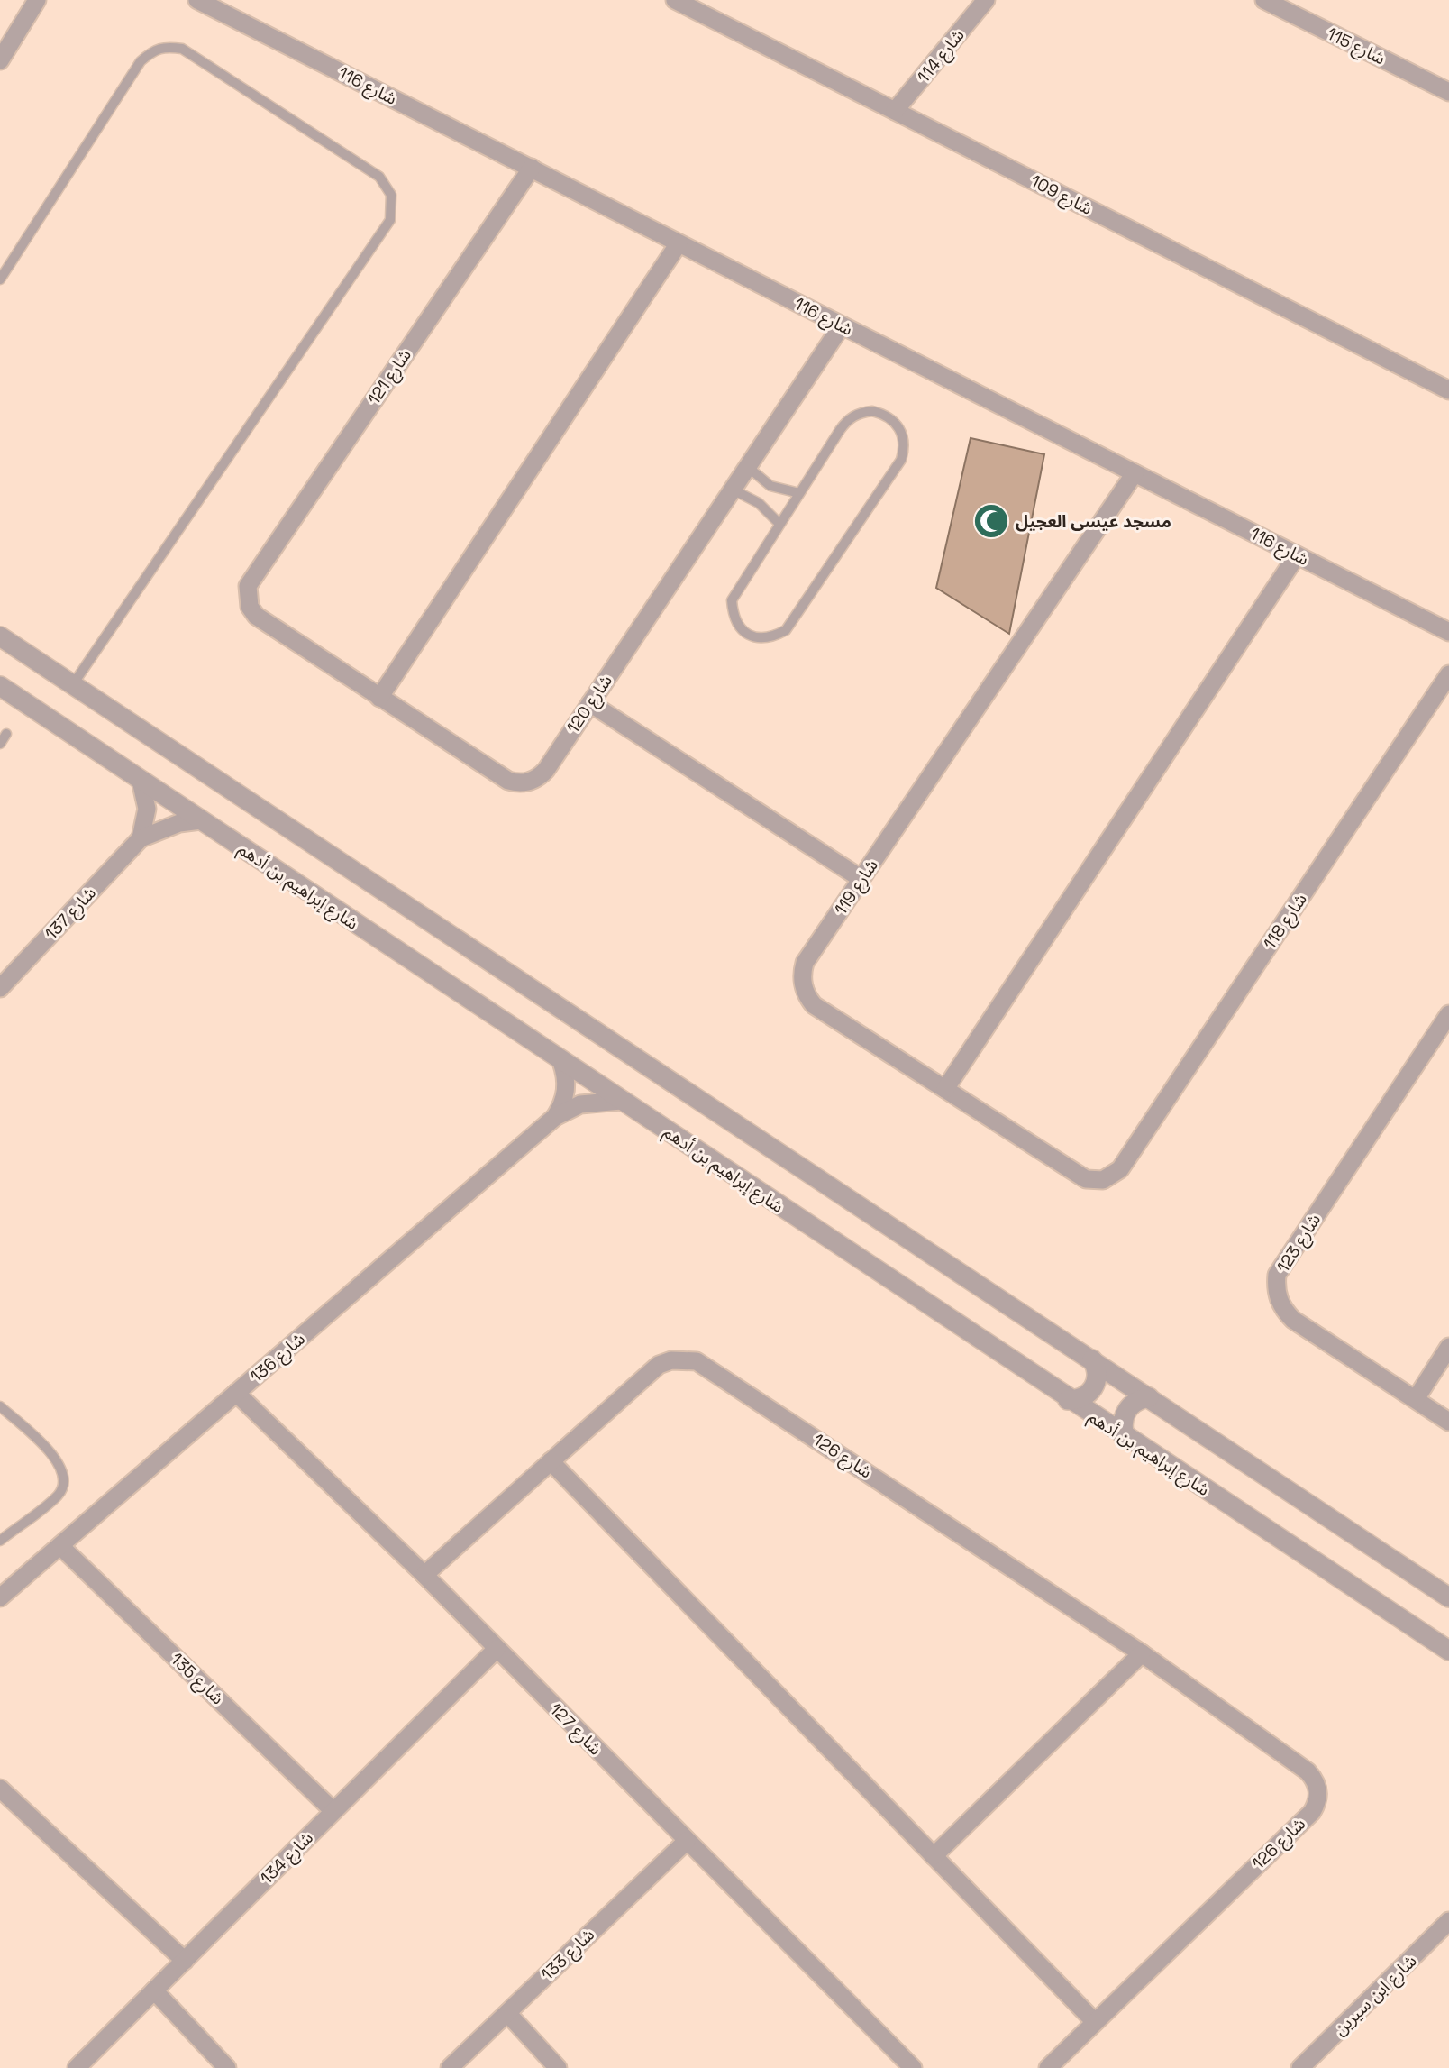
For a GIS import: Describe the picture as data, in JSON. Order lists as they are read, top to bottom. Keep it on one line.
{"streets":{"street":["شارع 115","شارع 114","شارع 116","شارع 109","شارع 121","شارع 120","شارع إبراهيم بن أدهم","شارع 119","شارع 137","شارع 118","شارع 123","شارع 136","شارع 126","شارع 135","شارع 127","شارع 134","شارع 133","شارع ابن سيرين"]},"crossings":[["شارع 114","شارع 109"],["شارع 116","شارع 121"],["شارع 116","شارع 120"],["شارع 116","شارع 119"],["شارع 121","شارع 120"],["شارع إبراهيم بن أدهم","شارع 137"],["شارع إبراهيم بن أدهم","شارع 136"],["شارع 119","شارع 118"],["شارع 136","شارع 135"],["شارع 136","شارع 127"],["شارع 126","شارع 127"],["شارع 135","شارع 134"],["شارع 127","شارع 134"],["شارع 127","شارع 133"]],"places":{"mosque":["مسجد عيسى العجيل"]}}
